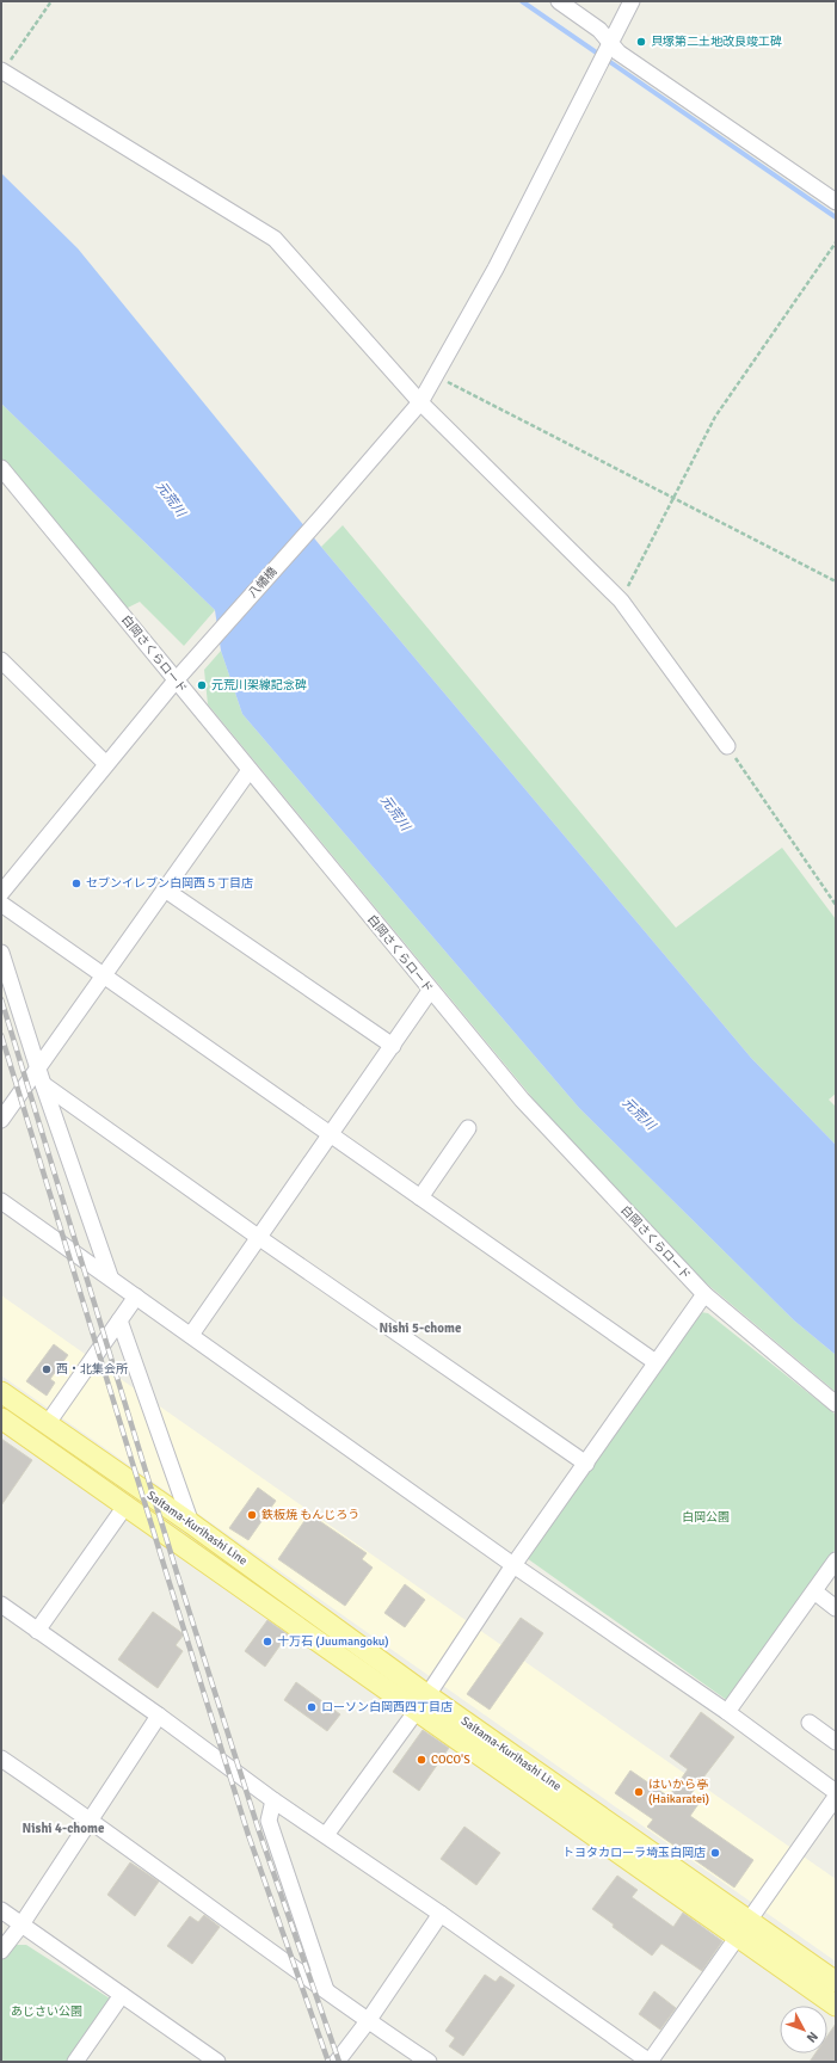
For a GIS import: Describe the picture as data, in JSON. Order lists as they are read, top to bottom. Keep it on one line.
{"streets":{"main road":["Saitama-Kurihashi Line"],"street":["八幡橋","白岡さくらロード"]},"crossings":[["八幡橋","白岡さくらロード"]],"districts":["Nishi 5-chome","Nishi 4-chome"],"water":["元荒川"],"parks":["白岡公園","あじさい公園"],"places":["貝塚第二土地改良竣工碑","元荒川架線記念碑","セブンイレブン白岡西５丁目店","西・北集会所","鉄板焼 もんじろう","十万石 (Juumangoku)","ローソン白岡西四丁目店","COCO'S","はいから亭 (Haikaratei)","トヨタカローラ埼玉白岡店"],"north":"bottom right"}
